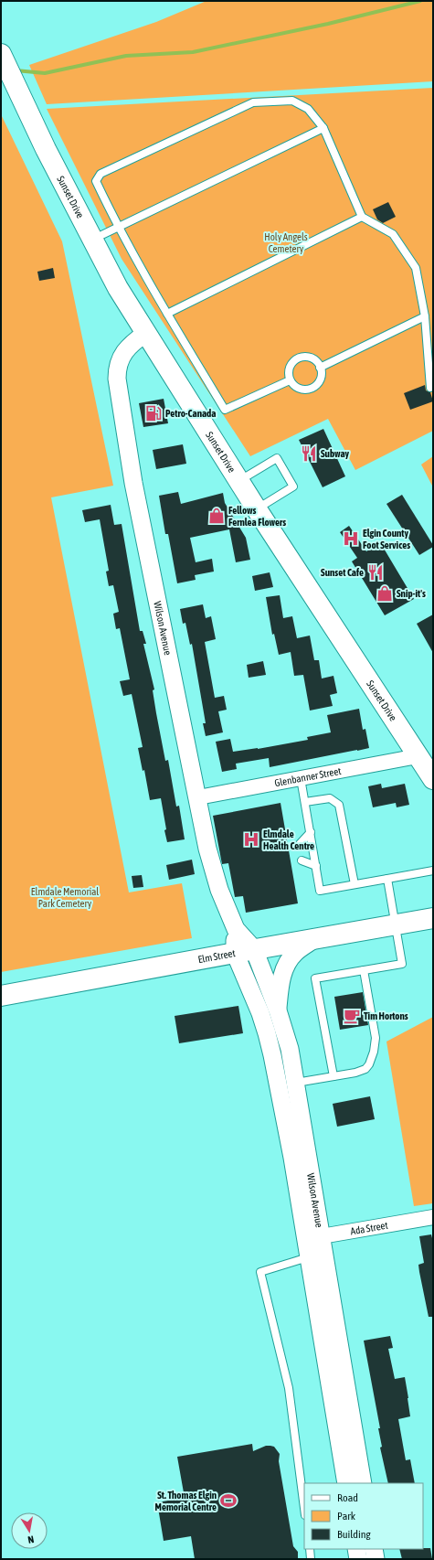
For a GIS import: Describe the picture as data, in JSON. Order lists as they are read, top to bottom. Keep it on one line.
{"streets":{"main road":["Sunset Drive","Elm Street"],"street":["Wilson Avenue","Glenbanner Street","Ada Street"]},"crossings":[["Sunset Drive","Wilson Avenue"],["Sunset Drive","Glenbanner Street"],["Wilson Avenue","Glenbanner Street"],["Wilson Avenue","Elm Street"],["Wilson Avenue","Ada Street"]],"parks":["Holy Angels Cemetery","Elmdale Memorial Park Cemetery"],"places":{"fuel station":["Petro-Canada"],"restaurant":["Subway","Sunset Cafe"],"shop":["Fellows Fernlea Flowers","Snip-it's"],"hospital":["Elgin County Foot Services","Elmdale Health Centre"],"cafe":["Tim Hortons"],"sports":["St. Thomas Elgin Memorial Centre"]},"legend":["Road","Park","Building"],"north":"bottom"}
